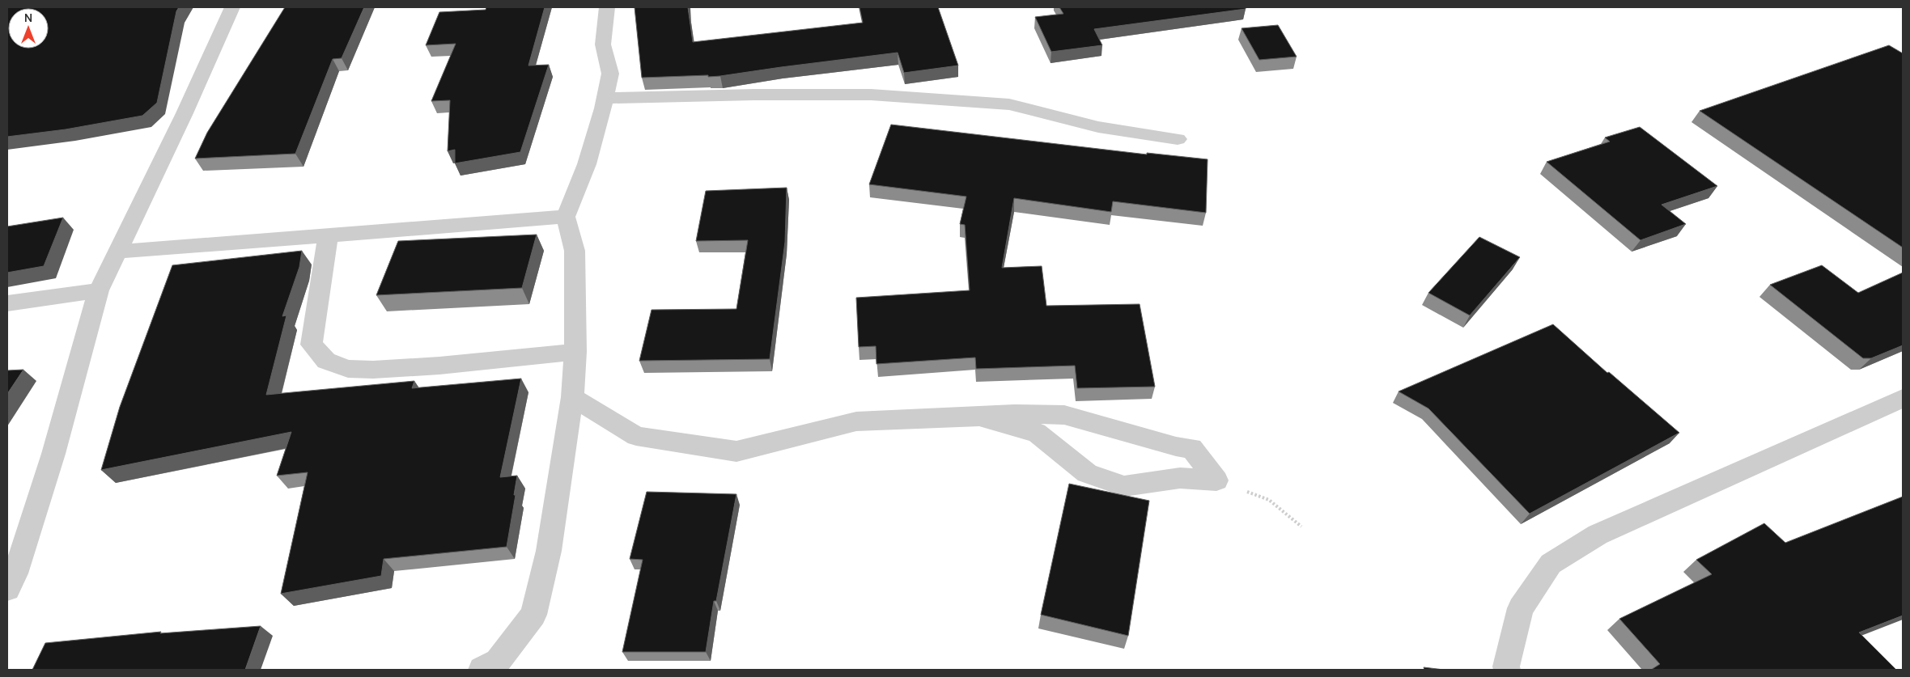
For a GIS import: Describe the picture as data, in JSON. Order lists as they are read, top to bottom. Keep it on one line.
{"north":"top"}
